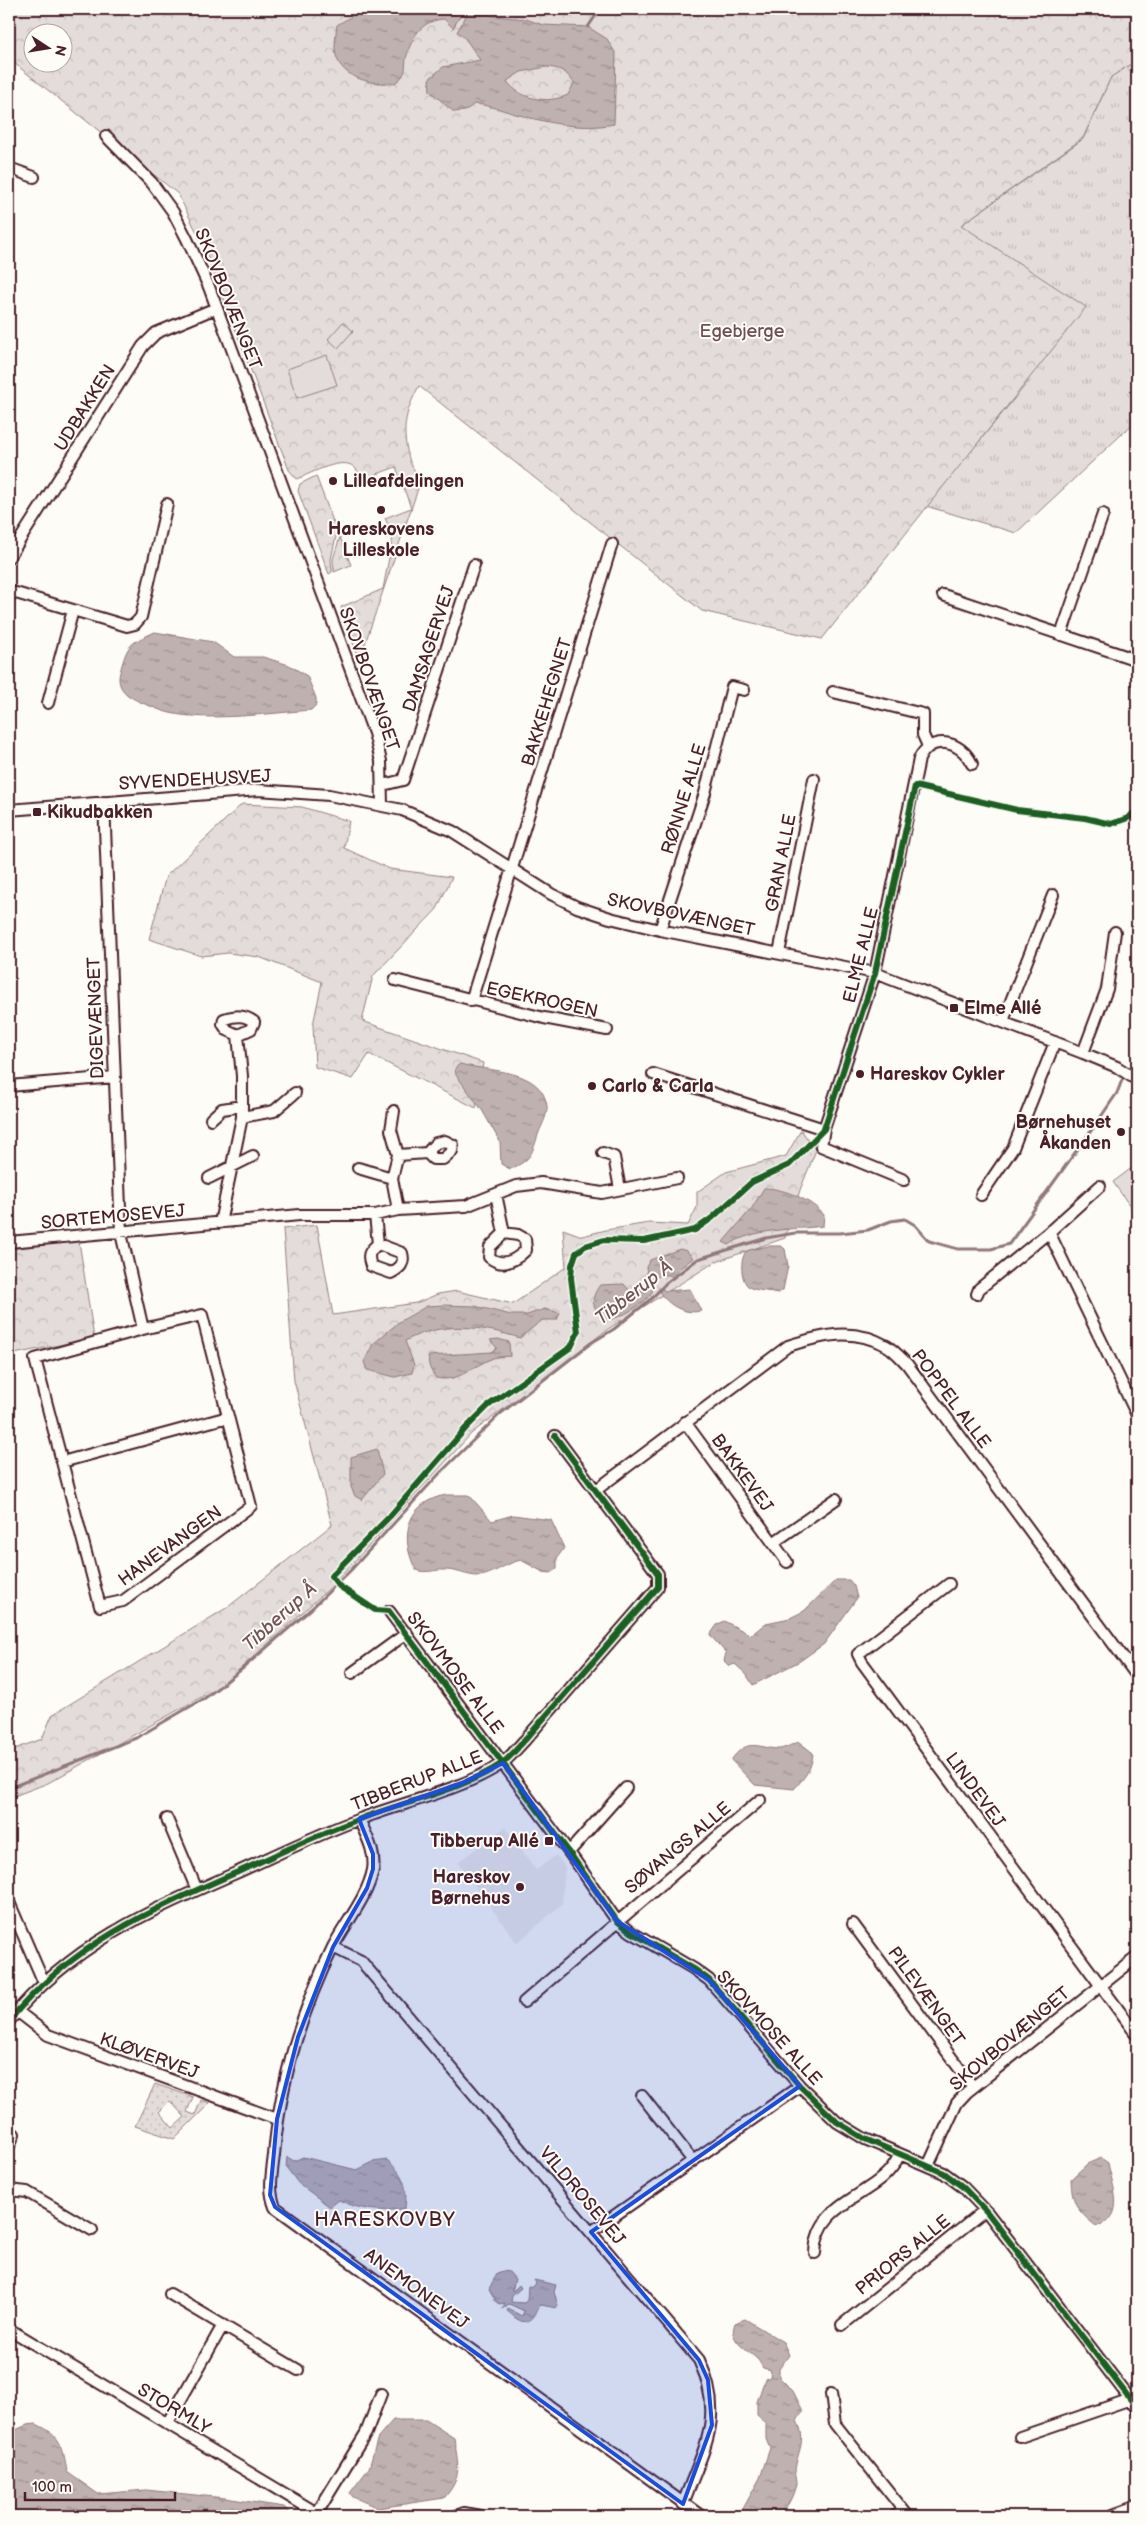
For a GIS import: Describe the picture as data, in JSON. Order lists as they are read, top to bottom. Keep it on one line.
{"streets":{"street":["SKOVBOVÆNGET","UDBAKKEN","DAMSAGERVEJ","BAKKEHEGNET","SYVENDEHUSVEJ","RØNNE ALLE","GRAN ALLE","ELME ALLE","EGEKROGEN","DIGEVÆNGET","SORTEMOSEVEJ","POPPEL ALLE","BAKKEVEJ","HANEVANGEN","SKOVMOSE ALLE","TIBBERUP ALLE","LINDEVEJ","SØVANGS ALLE","PILEVÆNGET","KLØVERVEJ","VILDROSEVEJ","PRIORS ALLE","ANEMONEVEJ","STORMLY"]},"crossings":[["SKOVBOVÆNGET","UDBAKKEN"],["SKOVBOVÆNGET","DAMSAGERVEJ"],["SKOVBOVÆNGET","BAKKEHEGNET"],["SKOVBOVÆNGET","SYVENDEHUSVEJ"],["SKOVBOVÆNGET","RØNNE ALLE"],["SKOVBOVÆNGET","GRAN ALLE"],["SKOVBOVÆNGET","ELME ALLE"],["SKOVBOVÆNGET","EGEKROGEN"],["SKOVBOVÆNGET","SKOVMOSE ALLE"],["SKOVBOVÆNGET","LINDEVEJ"],["SKOVBOVÆNGET","PILEVÆNGET"],["BAKKEHEGNET","EGEKROGEN"],["SYVENDEHUSVEJ","DIGEVÆNGET"],["DIGEVÆNGET","SORTEMOSEVEJ"],["POPPEL ALLE","BAKKEVEJ"],["POPPEL ALLE","TIBBERUP ALLE"],["SKOVMOSE ALLE","TIBBERUP ALLE"],["SKOVMOSE ALLE","SØVANGS ALLE"],["SKOVMOSE ALLE","PRIORS ALLE"],["TIBBERUP ALLE","KLØVERVEJ"],["TIBBERUP ALLE","ANEMONEVEJ"],["KLØVERVEJ","ANEMONEVEJ"],["VILDROSEVEJ","ANEMONEVEJ"]],"districts":["HARESKOVBY"],"water":["Tibberup Å"],"parks":["Egebjerge"],"places":{"other":["Lilleafdelingen","Hareskovens Lilleskole","Hareskov Cykler","Carlo & Carla","Børnehuset Åkanden","Hareskov Børnehus"],"transit":["Kikudbakken","Elme Allé","Tibberup Allé"]},"scale_bar":"100 m","north":"right"}
